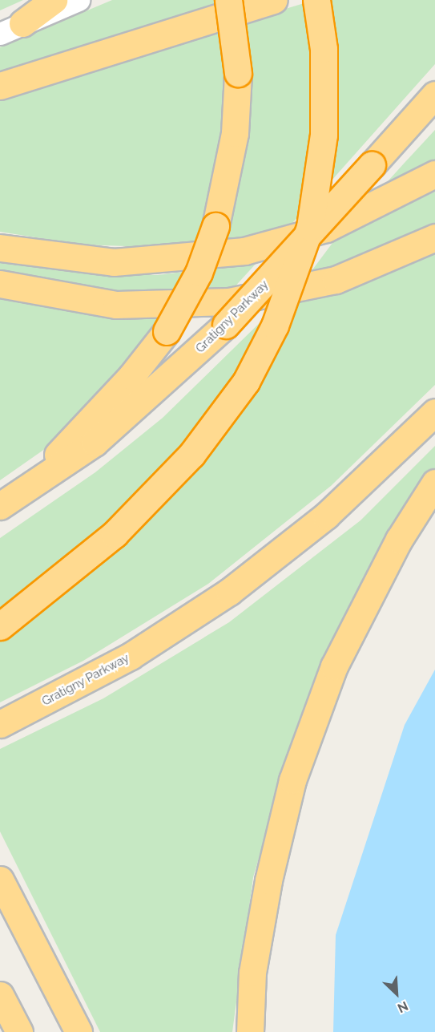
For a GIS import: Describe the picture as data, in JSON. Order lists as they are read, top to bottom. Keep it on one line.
{"streets":{"highway":["Gratigny Parkway"]},"north":"bottom right"}
